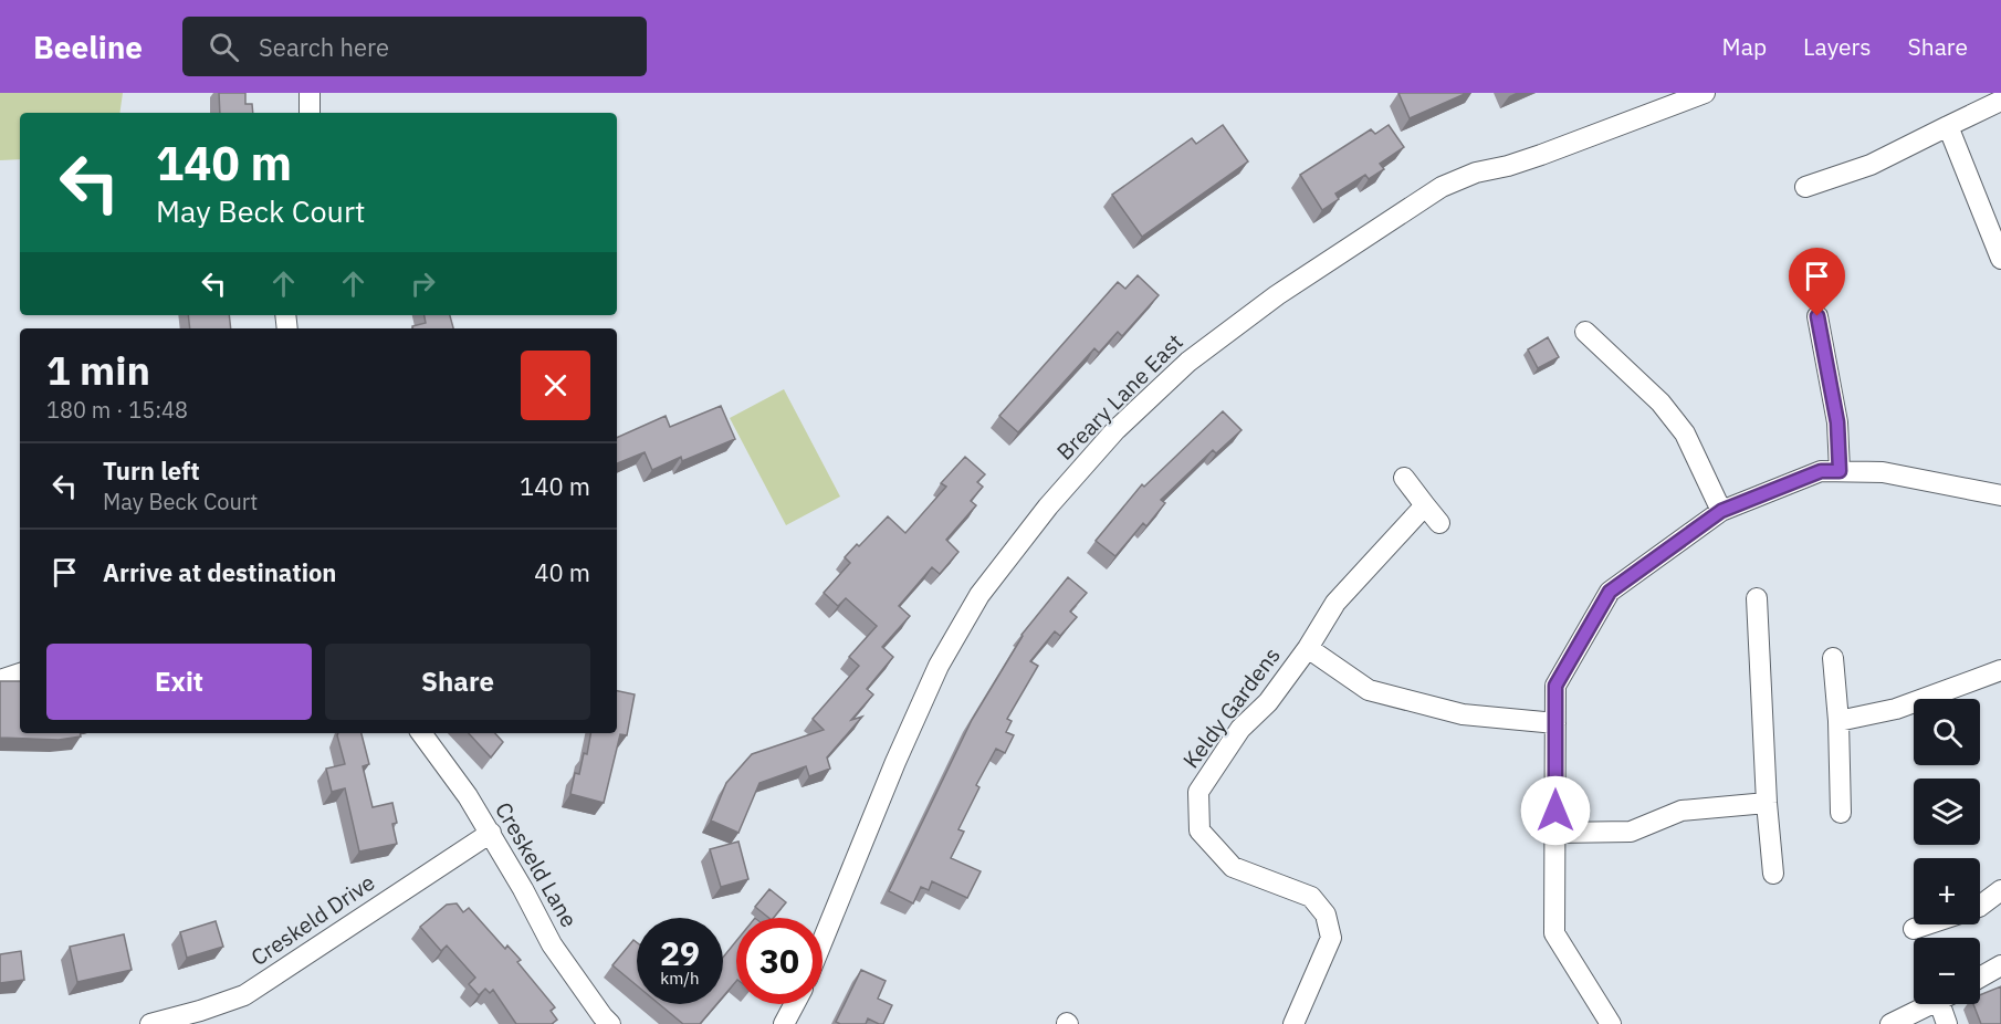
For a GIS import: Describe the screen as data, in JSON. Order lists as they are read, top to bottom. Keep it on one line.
{"streets":{"street":["Breary Lane East","Keldy Gardens","Creskeld Lane","Creskeld Drive"]},"crossings":[["Creskeld Lane","Creskeld Drive"]],"page":{"header":"Beeline","search":"Search here","nav":["Map","Layers","Share"],"turn":["140 m","May Beck Court"],"heading":["1 min","180 m · 15:48"],"list":[{"name":"Turn left","note":"May Beck Court","value":"140 m"},{"name":"Arrive at destination","value":"40 m"}],"buttons":["Exit","Share"],"map_buttons":["+","−"],"speed":"29 km/h","limit":"30"}}
